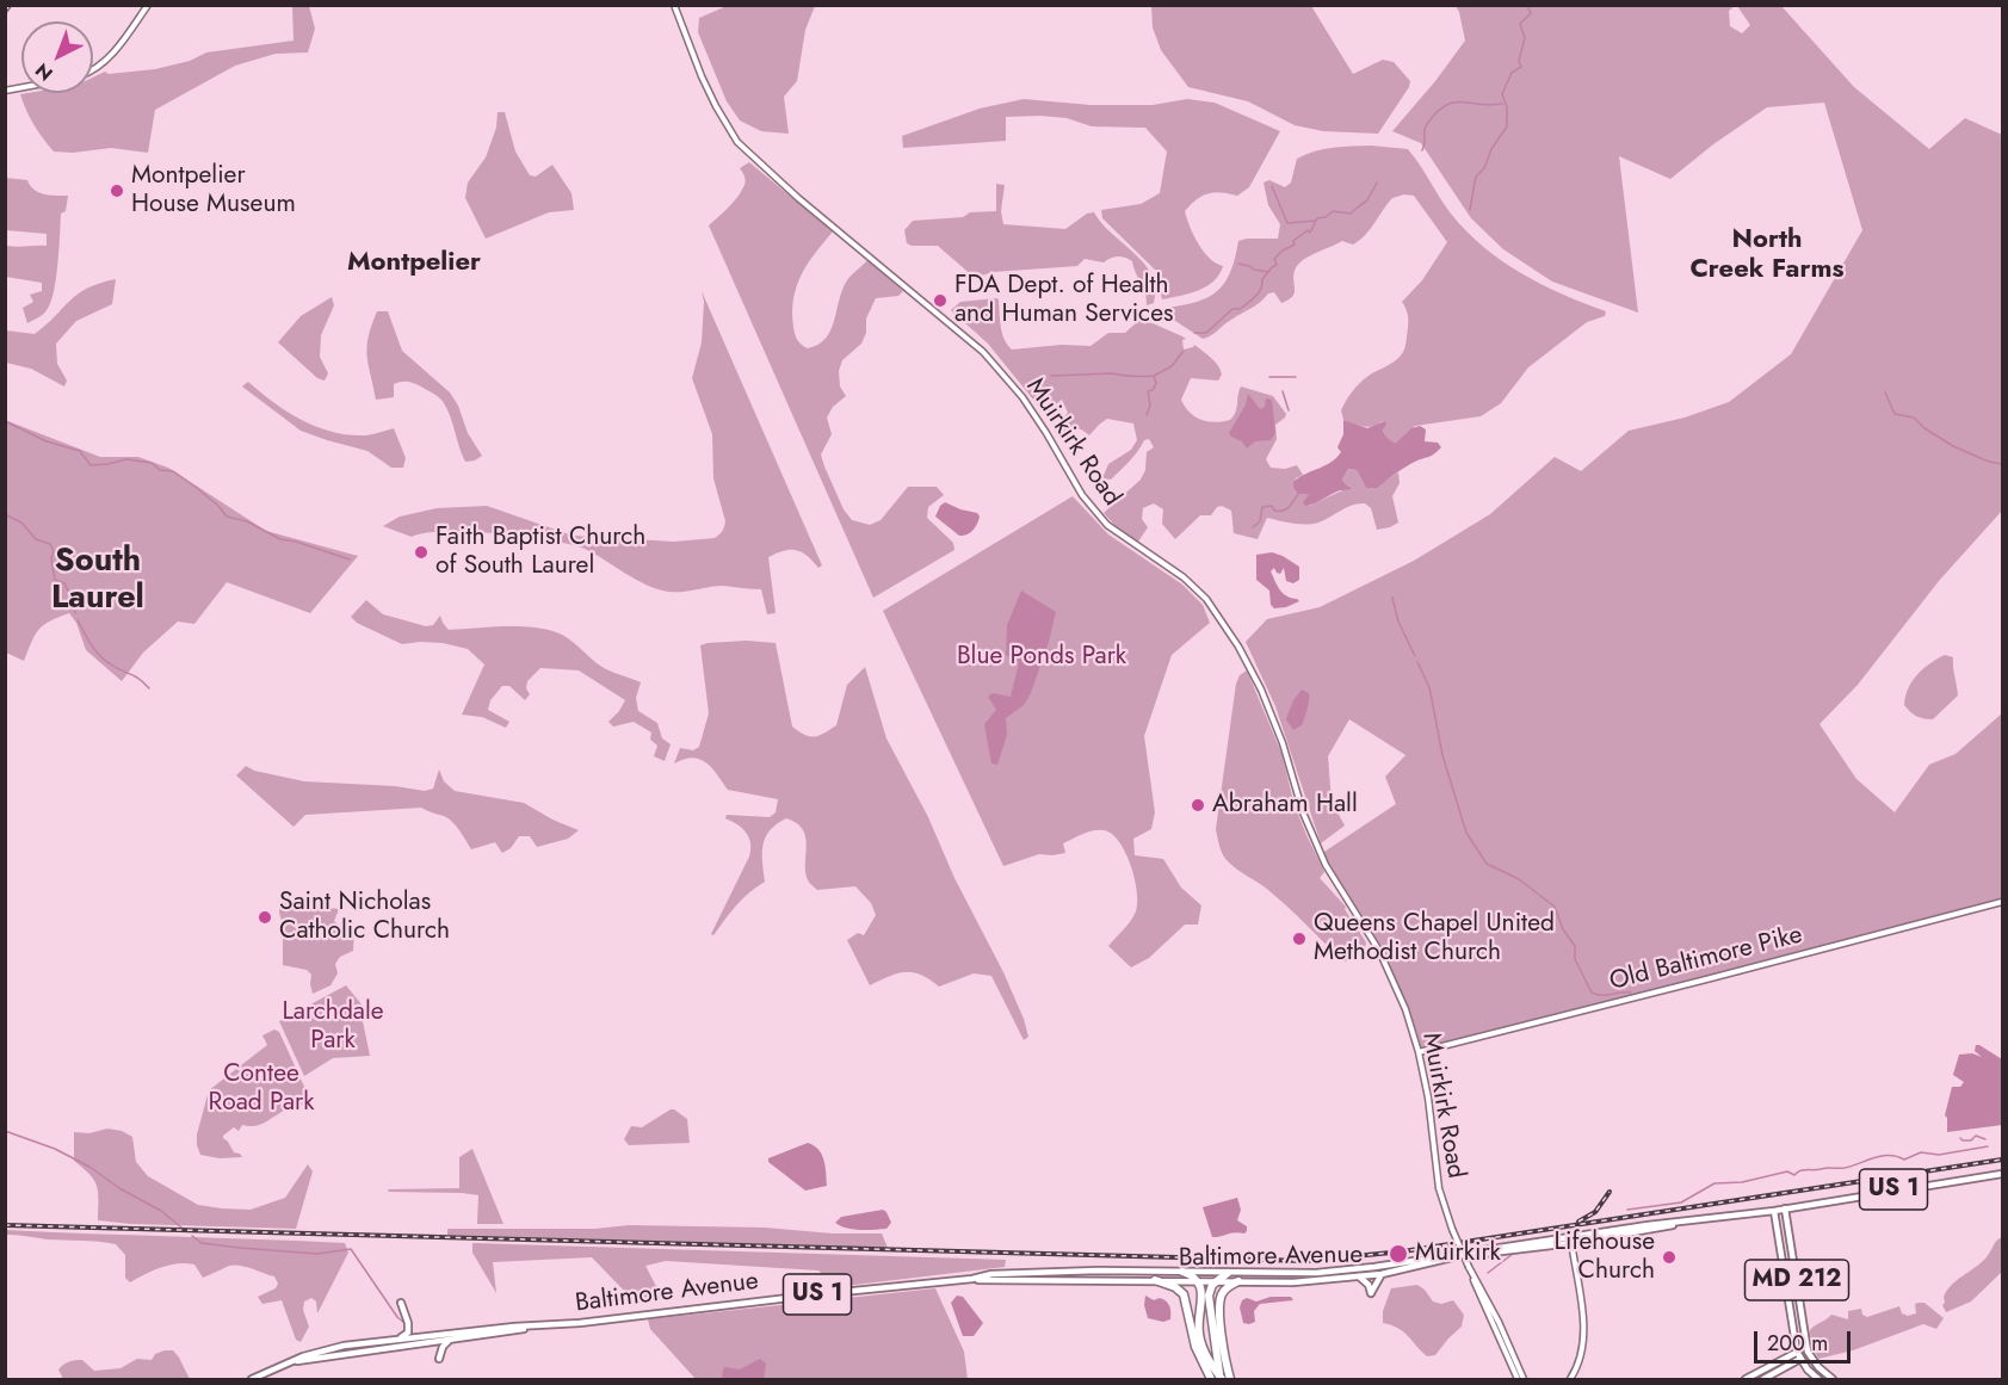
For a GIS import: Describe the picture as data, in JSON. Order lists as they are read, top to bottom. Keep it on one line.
{"streets":{"main road":["Muirkirk Road","Old Baltimore Pike","US 1","Baltimore Avenue","MD 212"]},"crossings":[["Muirkirk Road","Old Baltimore Pike"],["Baltimore Avenue","MD 212"]],"districts":["North Creek Farms","Montpelier","South Laurel"],"parks":["Blue Ponds Park","Larchdale Park","Contee Road Park"],"places":["Montpelier House Museum","FDA Dept. of Health and Human Services","Faith Baptist Church of South Laurel","Abraham Hall","Saint Nicholas Catholic Church","Queens Chapel United Methodist Church","Muirkirk","Lifehouse Church"],"scale_bar":"200 m","north":"bottom left"}
